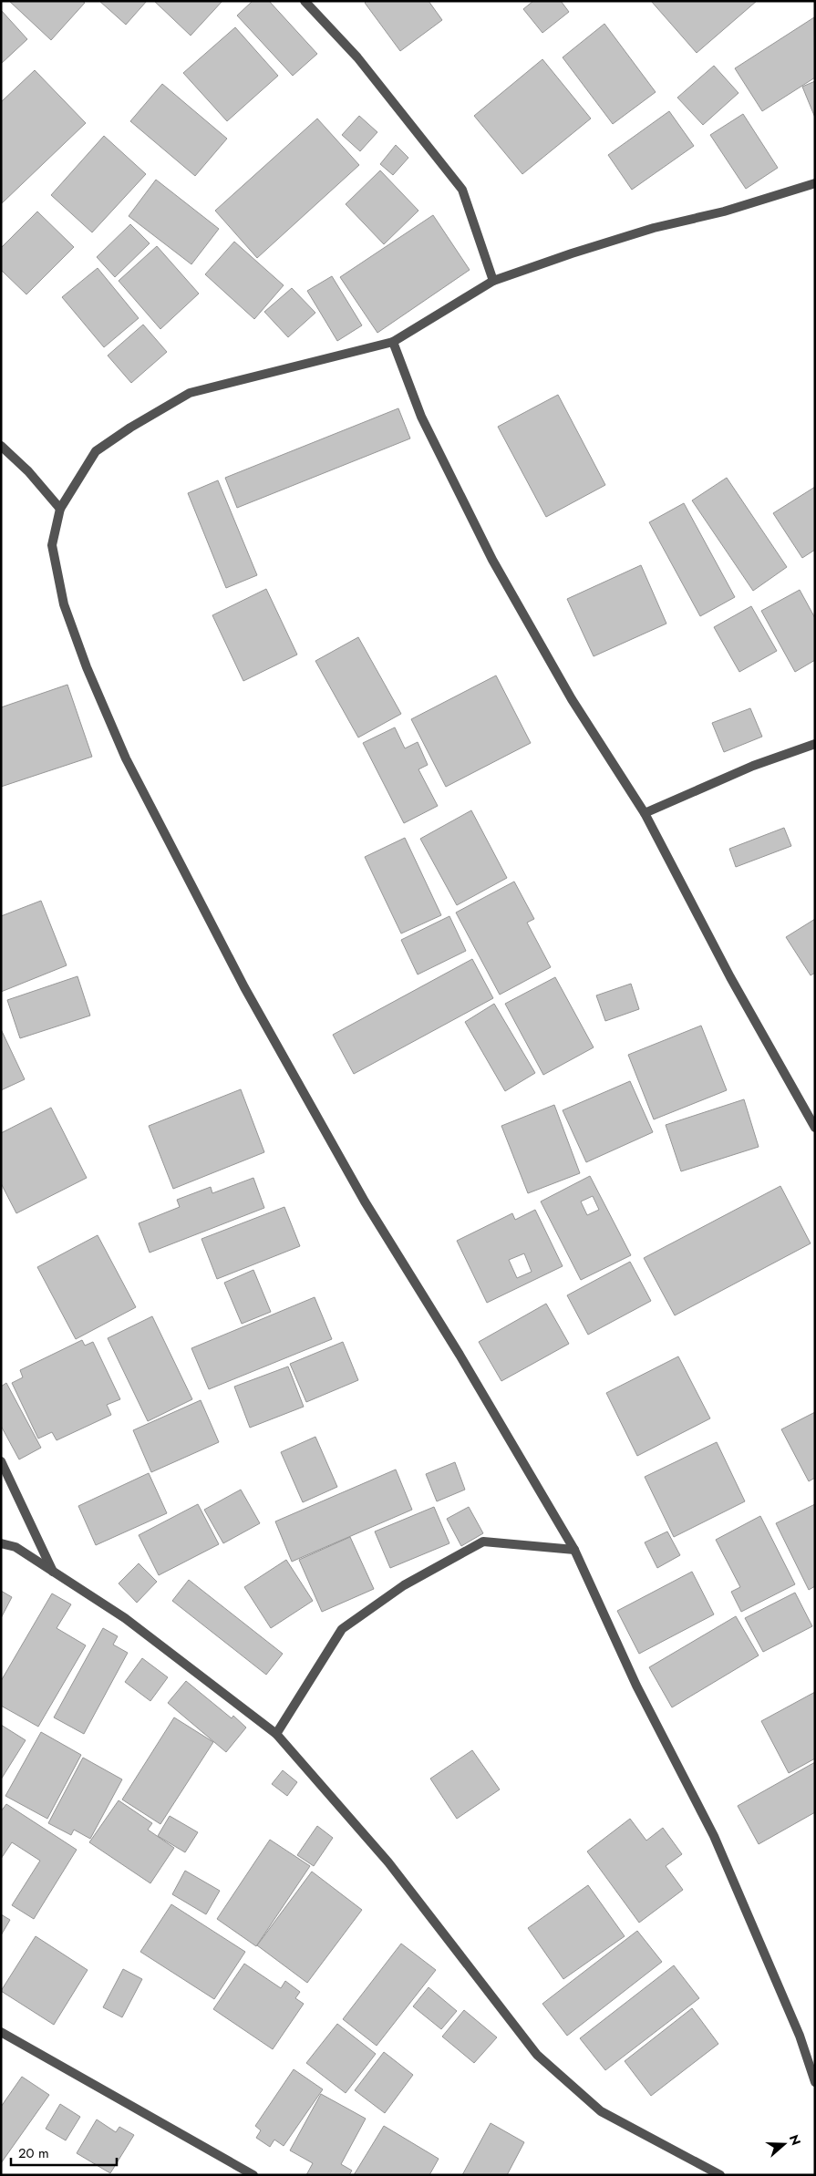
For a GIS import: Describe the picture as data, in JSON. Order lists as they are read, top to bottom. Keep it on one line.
{"scale_bar":"20 m","north":"right"}
